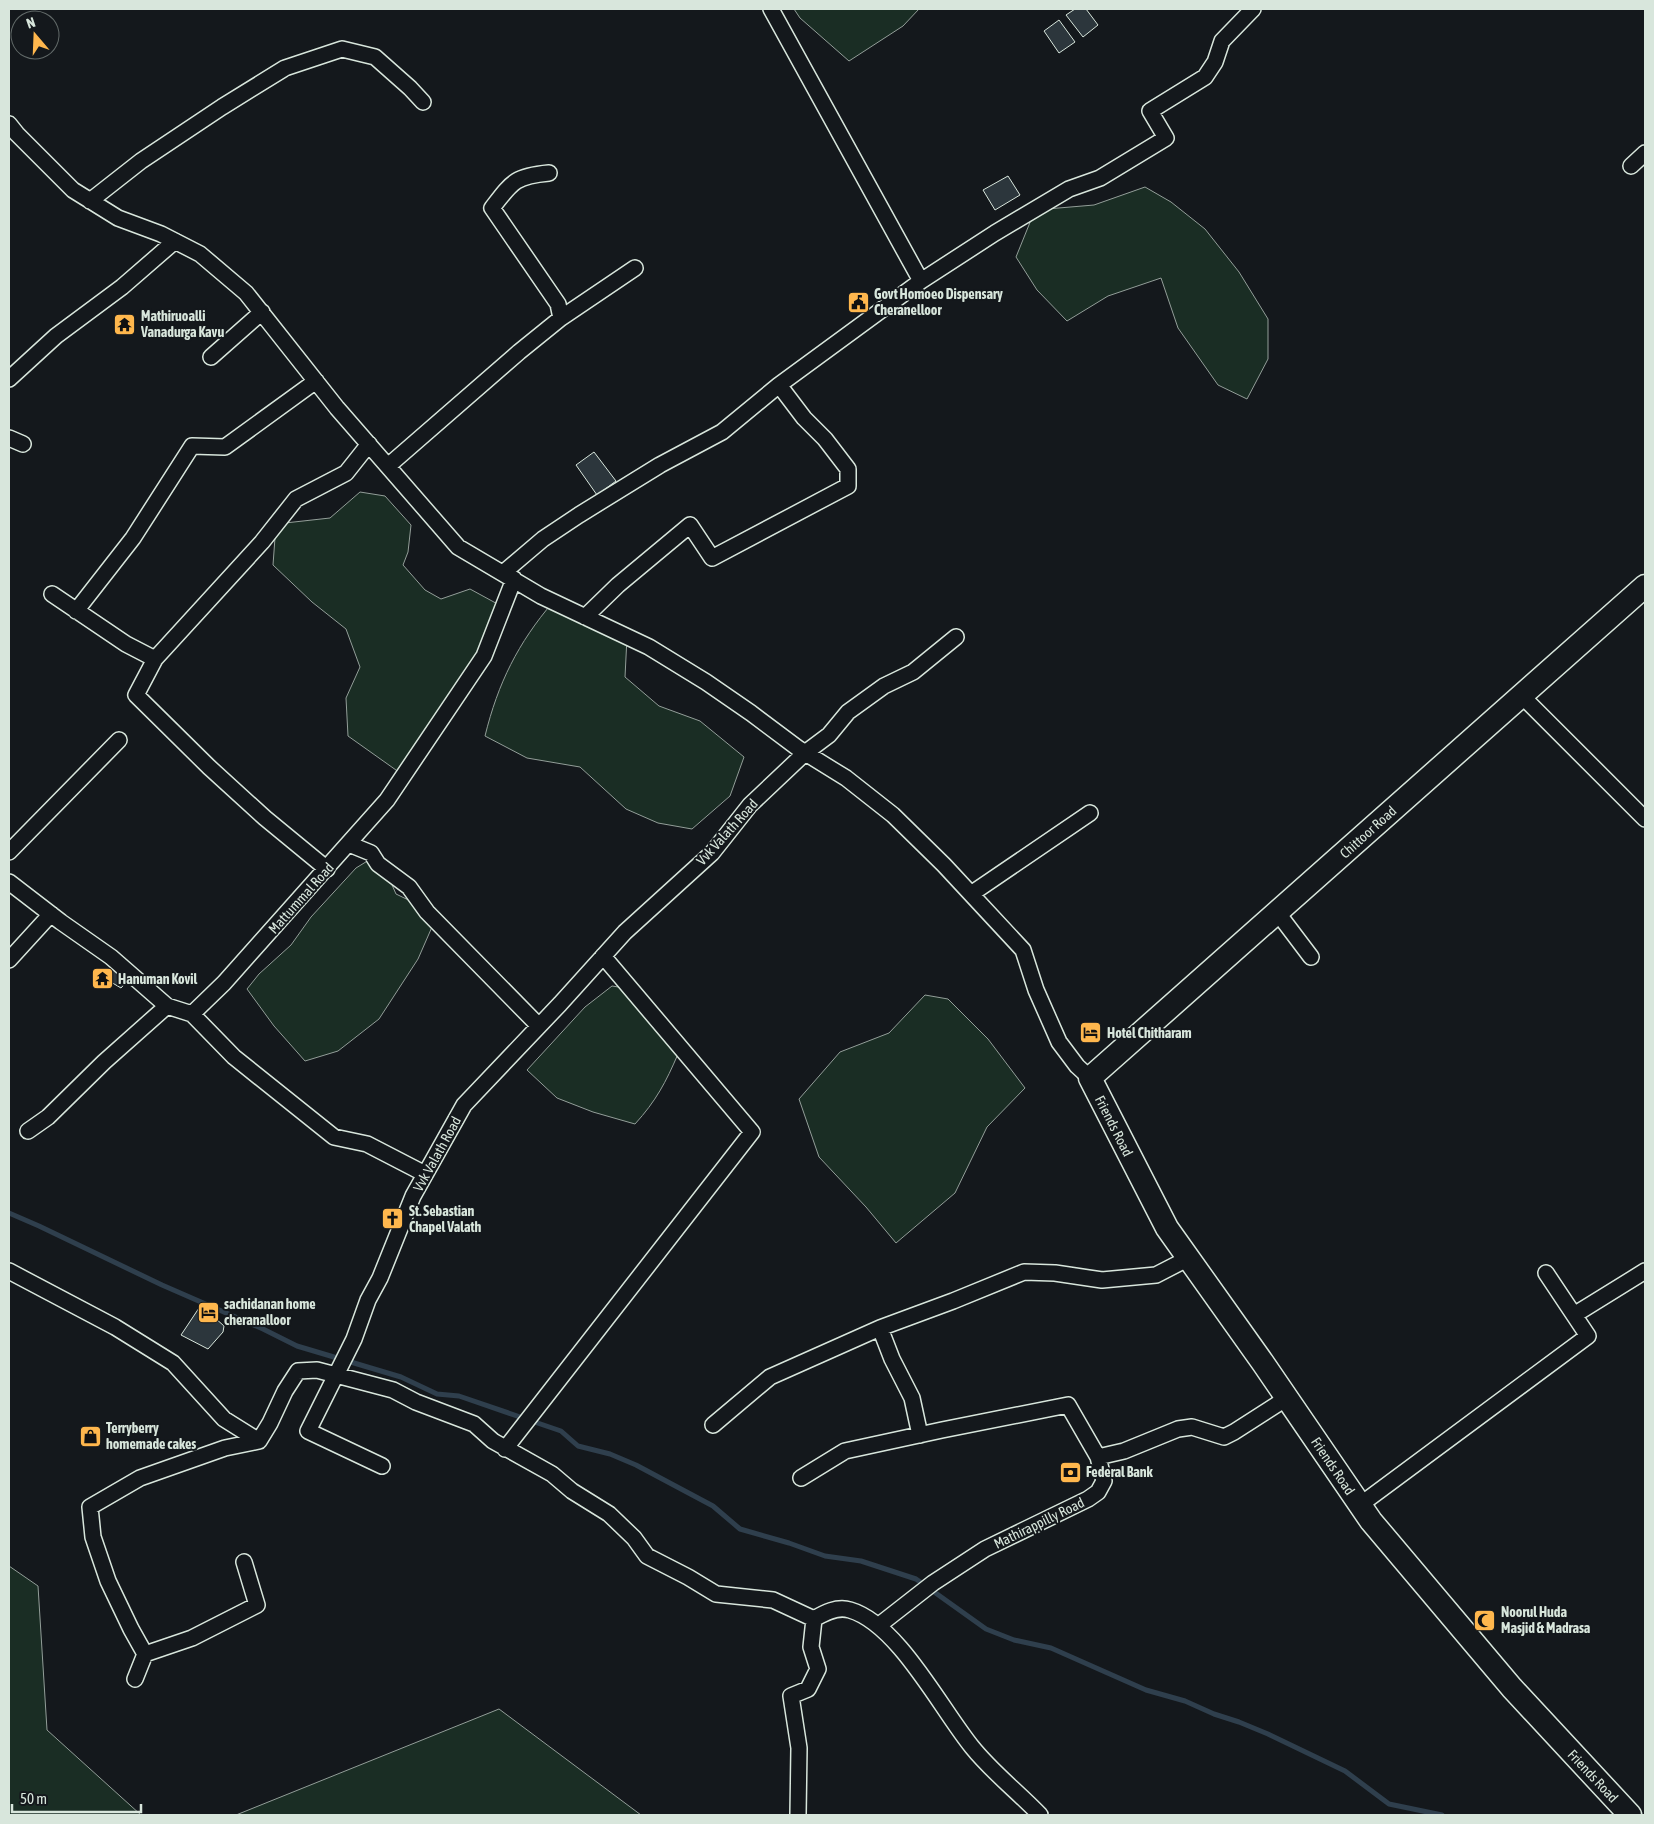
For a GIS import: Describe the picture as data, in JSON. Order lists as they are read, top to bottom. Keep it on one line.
{"streets":{"main road":["Chittoor Road","Friends Road"],"street":["Vvk Valath Road","Mattummal Road","Mathirappilly Road"]},"crossings":[["Chittoor Road","Friends Road"]],"places":{"public building":["Govt Homoeo Dispensary Cheranelloor"],"temple":["Mathiruoalli Vanadurga Kavu","Hanuman Kovil"],"hotel":["Hotel Chitharam","sachidanan home cheranalloor"],"church":["St. Sebastian Chapel Valath"],"shop":["Terryberry homemade cakes"],"bank":["Federal Bank"],"mosque":["Noorul Huda Masjid & Madrasa"]},"scale_bar":"50 m","north":"top"}
